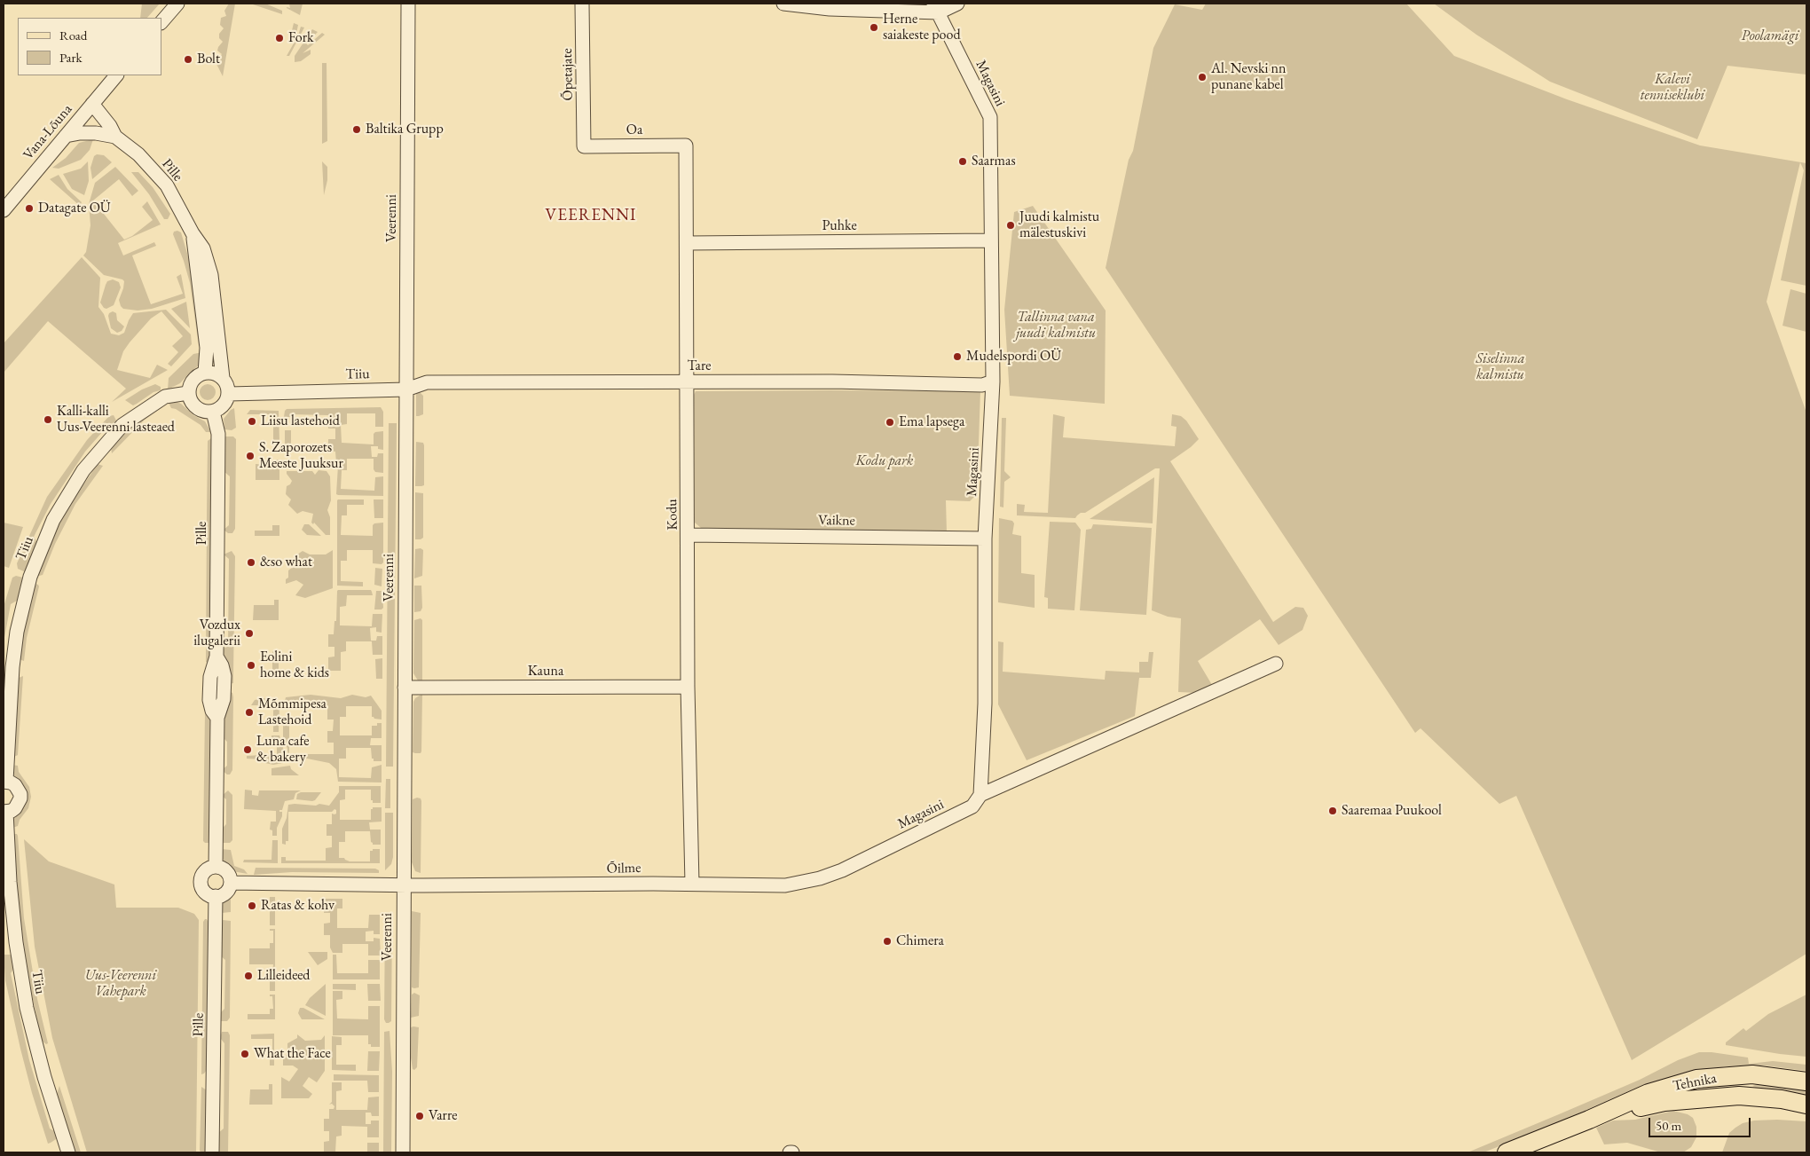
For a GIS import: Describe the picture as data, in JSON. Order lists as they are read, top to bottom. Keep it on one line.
{"streets":{"main road":["Tehnika"],"street":["Õpetajate","Magasini","Oa","Vana-Lõuna","Pille","Veerenni","Puhke","Tare","Tiiu","Kodu","Vaikne","Kauna","Õilme"]},"crossings":[["Õpetajate","Oa"],["Magasini","Puhke"],["Magasini","Tare"],["Magasini","Vaikne"],["Magasini","Õilme"],["Oa","Kodu"],["Vana-Lõuna","Pille"],["Pille","Tiiu"],["Pille","Õilme"],["Veerenni","Tare"],["Veerenni","Tiiu"],["Veerenni","Kauna"],["Veerenni","Õilme"],["Puhke","Kodu"],["Tare","Tiiu"],["Tare","Kodu"],["Kodu","Vaikne"],["Kodu","Kauna"],["Kodu","Õilme"]],"districts":["VEERENNI"],"parks":["Poolamägi","Kalevi tenniseklubi","Tallinna vana juudi kalmistu","Siselinna kalmistu","Kodu park","Uus-Veerenni Vahepark"],"places":["Herne saiakeste pood","Fork","Bolt","Al. Nevski nn punane kabel","Baltika Grupp","Saarmas","Datagate OÜ","Juudi kalmistu mälestuskivi","Mudelspordi OÜ","Kalli-kalli Uus-Veerenni lasteaed","Liisu lastehoid","Ema lapsega","S. Zaporozets Meeste Juuksur","&so what","Vozdux ilugalerii","Eolini home & kids","Mõmmipesa Lastehoid","Luna cafe & bakery","Saaremaa Puukool","Ratas & kohv","Chimera","Lilleideed","What the Face","Varre"],"legend":["Road","Park"],"scale_bar":"50 m"}
